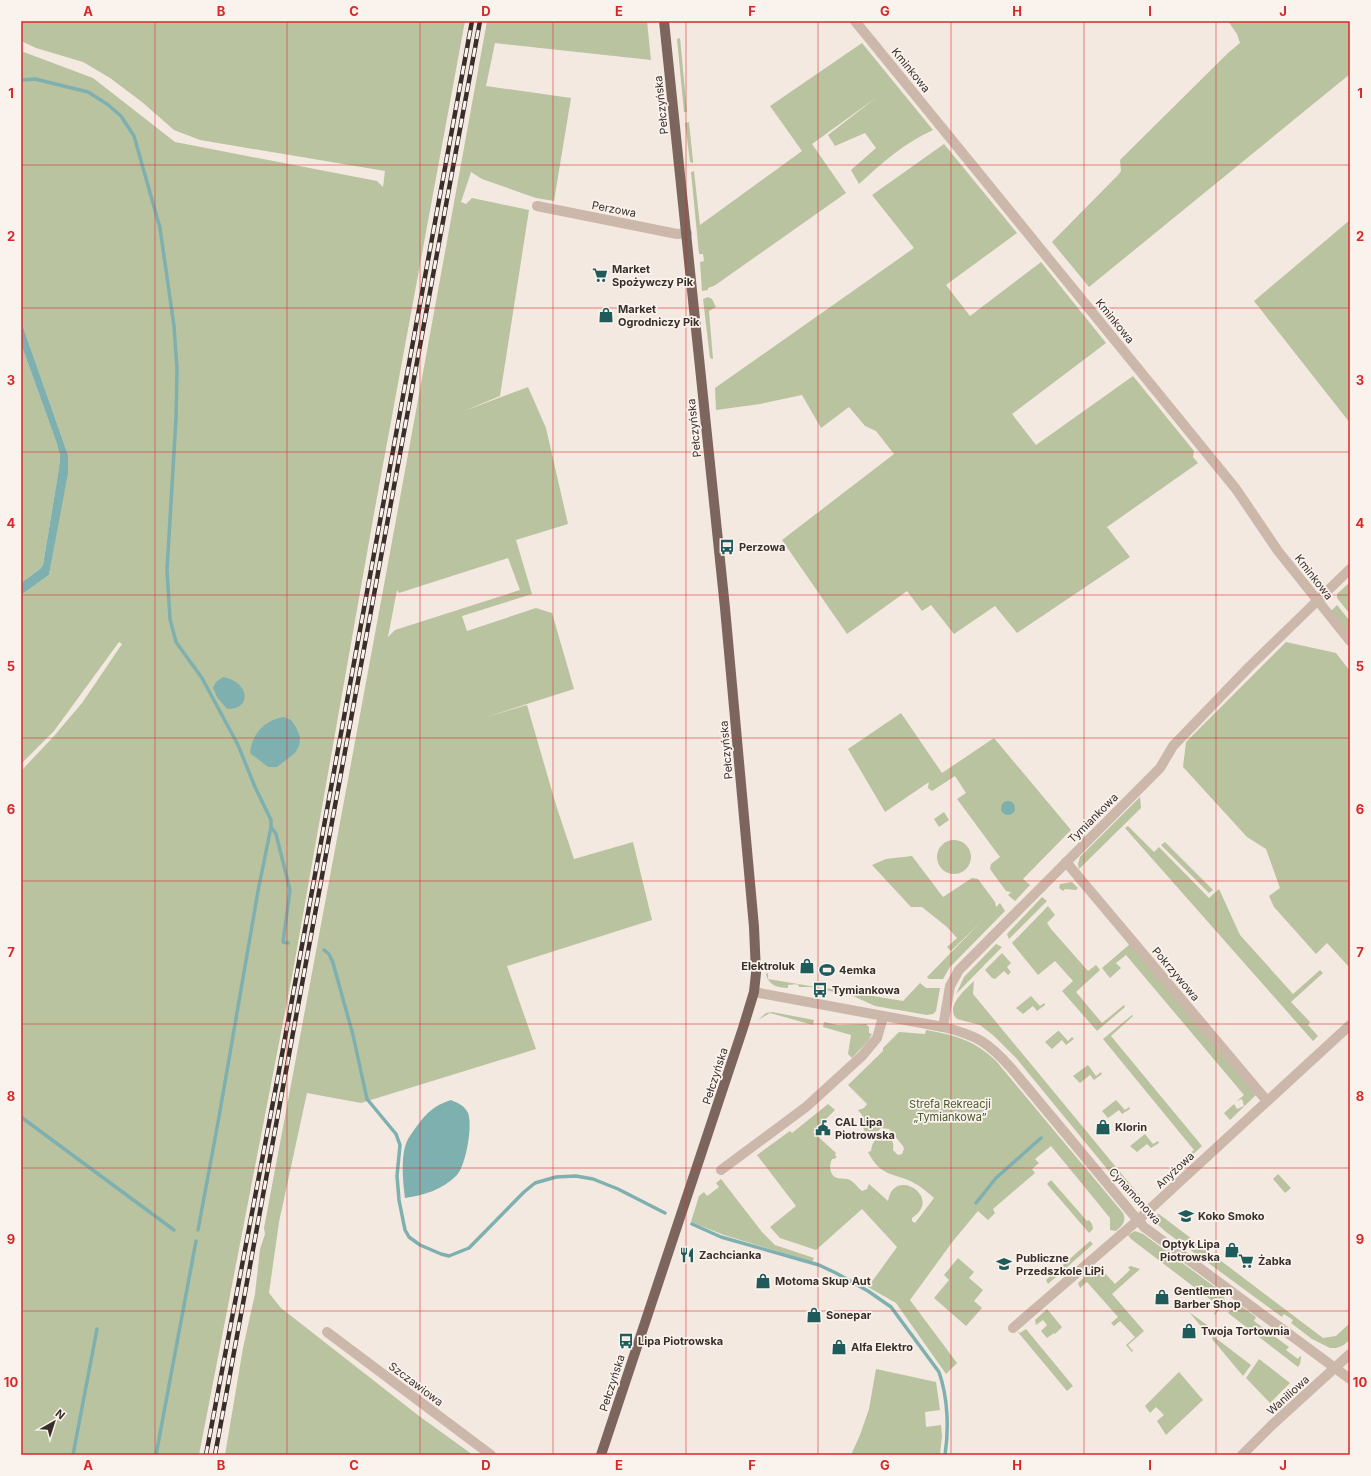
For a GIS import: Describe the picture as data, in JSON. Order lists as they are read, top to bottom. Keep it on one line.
{"streets":{"main road":["Pełczyńska"],"street":["Kminkowa","Perzowa","Tymiankowa","Pokrzywowa","Anyżowa","Cynamonowa","Szczawiowa","Waniliowa"]},"crossings":[["Kminkowa","Tymiankowa"],["Pełczyńska","Perzowa"],["Tymiankowa","Pokrzywowa"],["Tymiankowa","Cynamonowa"],["Pokrzywowa","Anyżowa"],["Anyżowa","Cynamonowa"],["Cynamonowa","Waniliowa"]],"parks":["Strefa Rekreacji „Tymiankowa”"],"places":{"supermarket":["Market Spożywczy Pik","Żabka"],"shop":["Market Ogrodniczy Pik","Elektroluk","Klorin","Optyk Lipa Piotrowska","Motoma Skup Aut","Gentlemen Barber Shop","Sonepar","Twoja Tortownia","Alfa Elektro"],"bus stop":["Perzowa","Tymiankowa","Lipa Piotrowska"],"sports":["4emka"],"public building":["CAL Lipa Piotrowska"],"school or university":["Koko Smoko","Publiczne Przedszkole LiPi"],"restaurant":["Zachcianka"]},"north":"top right","grid":{"columns":["A","B","C","D","E","F","G","H","I","J"],"rows":["1","2","3","4","5","6","7","8","9","10"]}}
